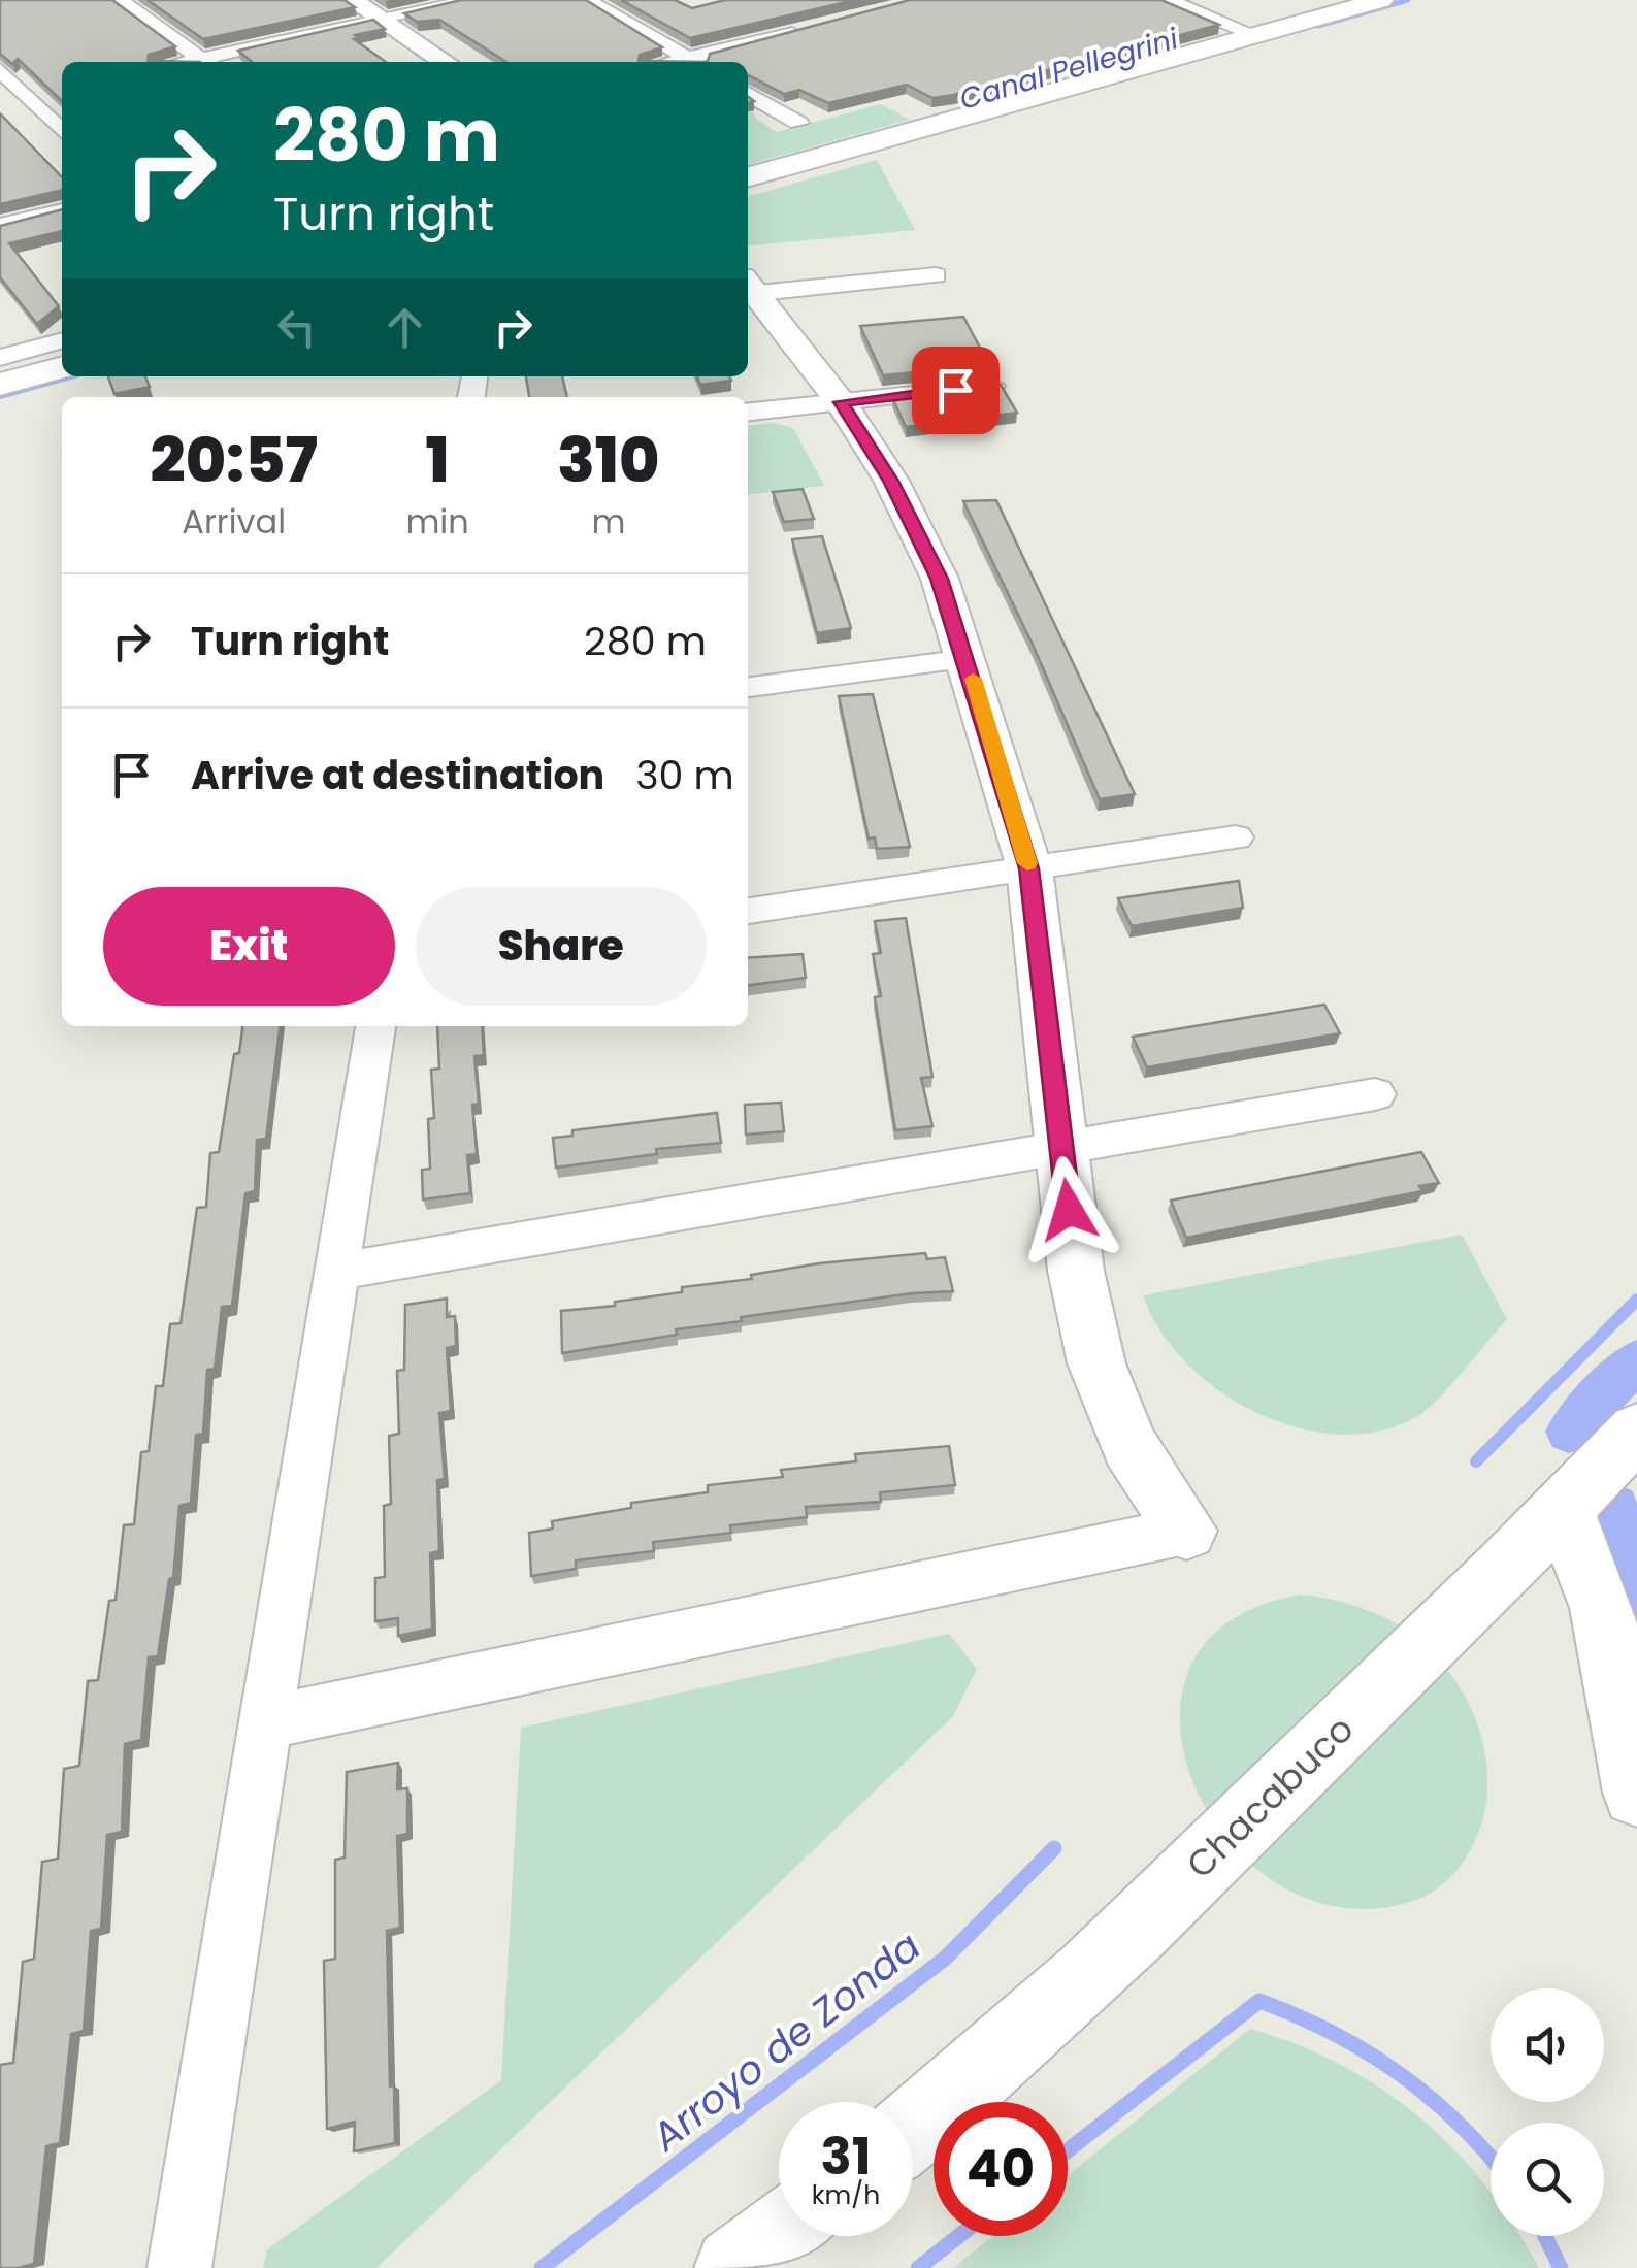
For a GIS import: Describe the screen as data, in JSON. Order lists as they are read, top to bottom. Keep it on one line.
{"streets":{"street":["Chacabuco"]},"water":["Canal Pellegrini","Arroyo de Zonda"],"page":{"turn":["280 m","Turn right"],"eta":["20:57","Arrival","1","min","310","m"],"list":[{"name":"Turn right","value":"280 m"},{"name":"Arrive at destination","value":"30 m"}],"buttons":["Exit","Share"],"speed":"31 km/h","limit":"40"}}
